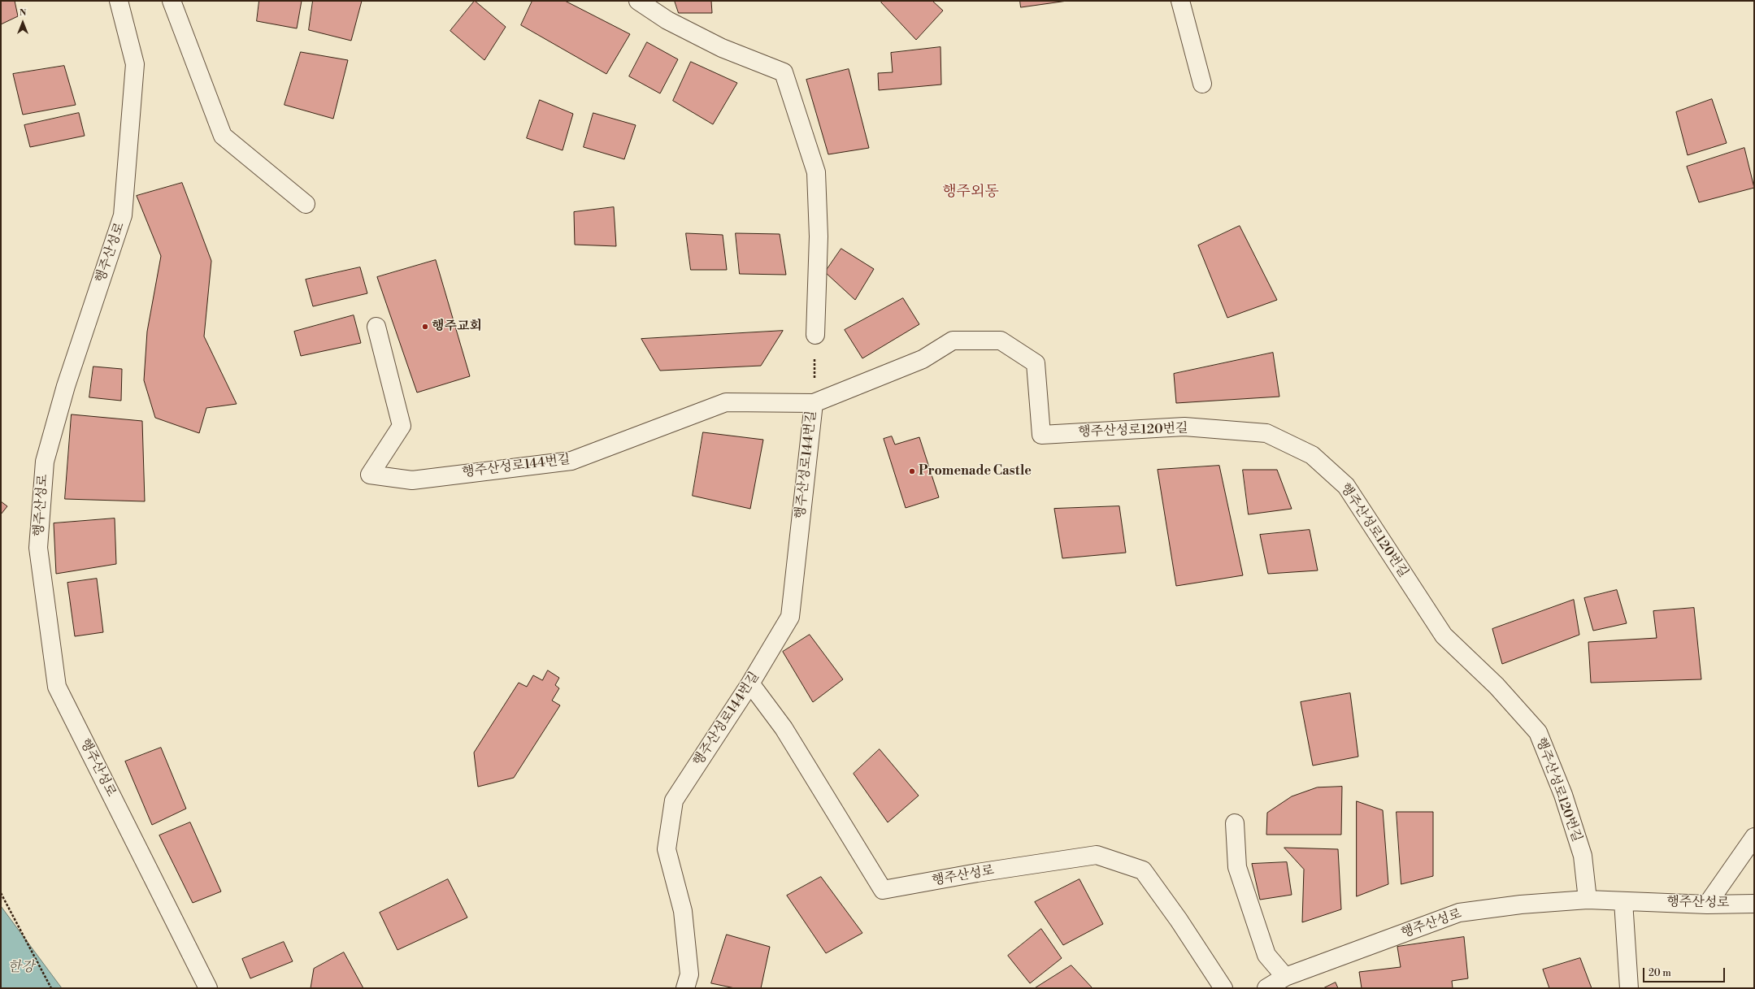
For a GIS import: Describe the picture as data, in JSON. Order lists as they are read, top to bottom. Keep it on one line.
{"streets":{"street":["행주산성로","행주산성로120번길","행주산성로144번길"]},"crossings":[["행주산성로","행주산성로120번길"],["행주산성로","행주산성로144번길"],["행주산성로120번길","행주산성로144번길"]],"districts":["행주외동"],"water":["한강"],"places":["행주교회","Promenade Castle"],"scale_bar":"20 m","north":"top"}
